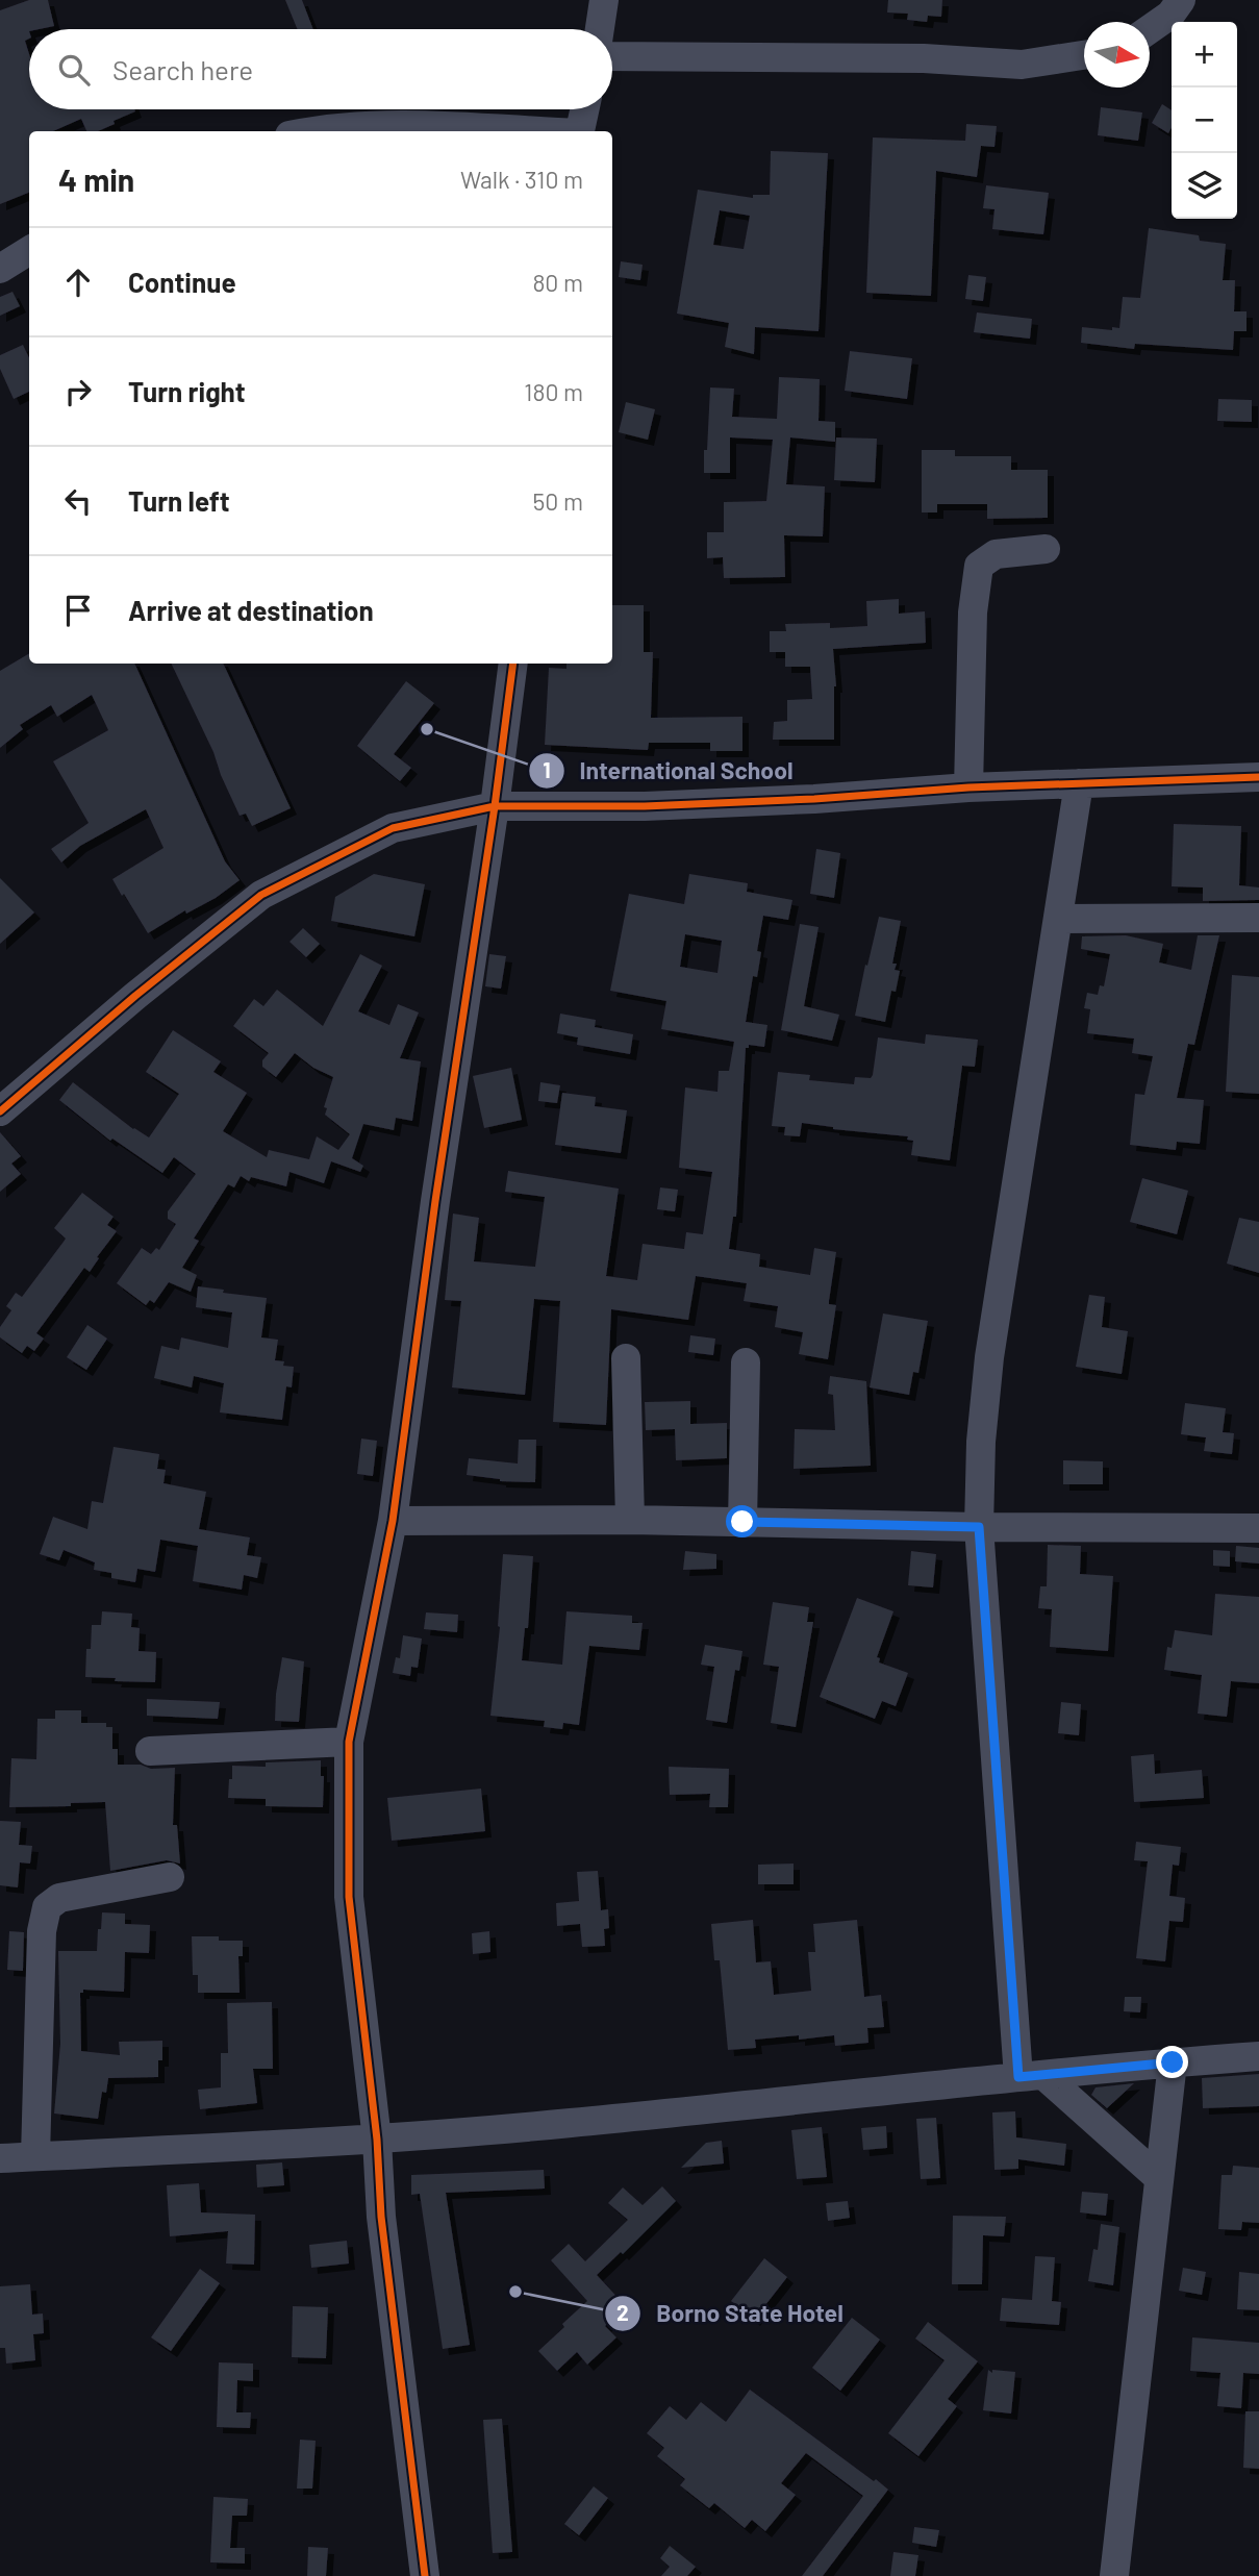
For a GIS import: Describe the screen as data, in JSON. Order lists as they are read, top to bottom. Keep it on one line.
{"places":["International School","Borno State Hotel"],"north":"right","page":{"map_buttons":["+","−"],"search":"Search here","heading":["4 min","Walk · 310 m"],"list":[["Continue","80 m"],["Turn right","180 m"],["Turn left","50 m"],"Arrive at destination"]}}
